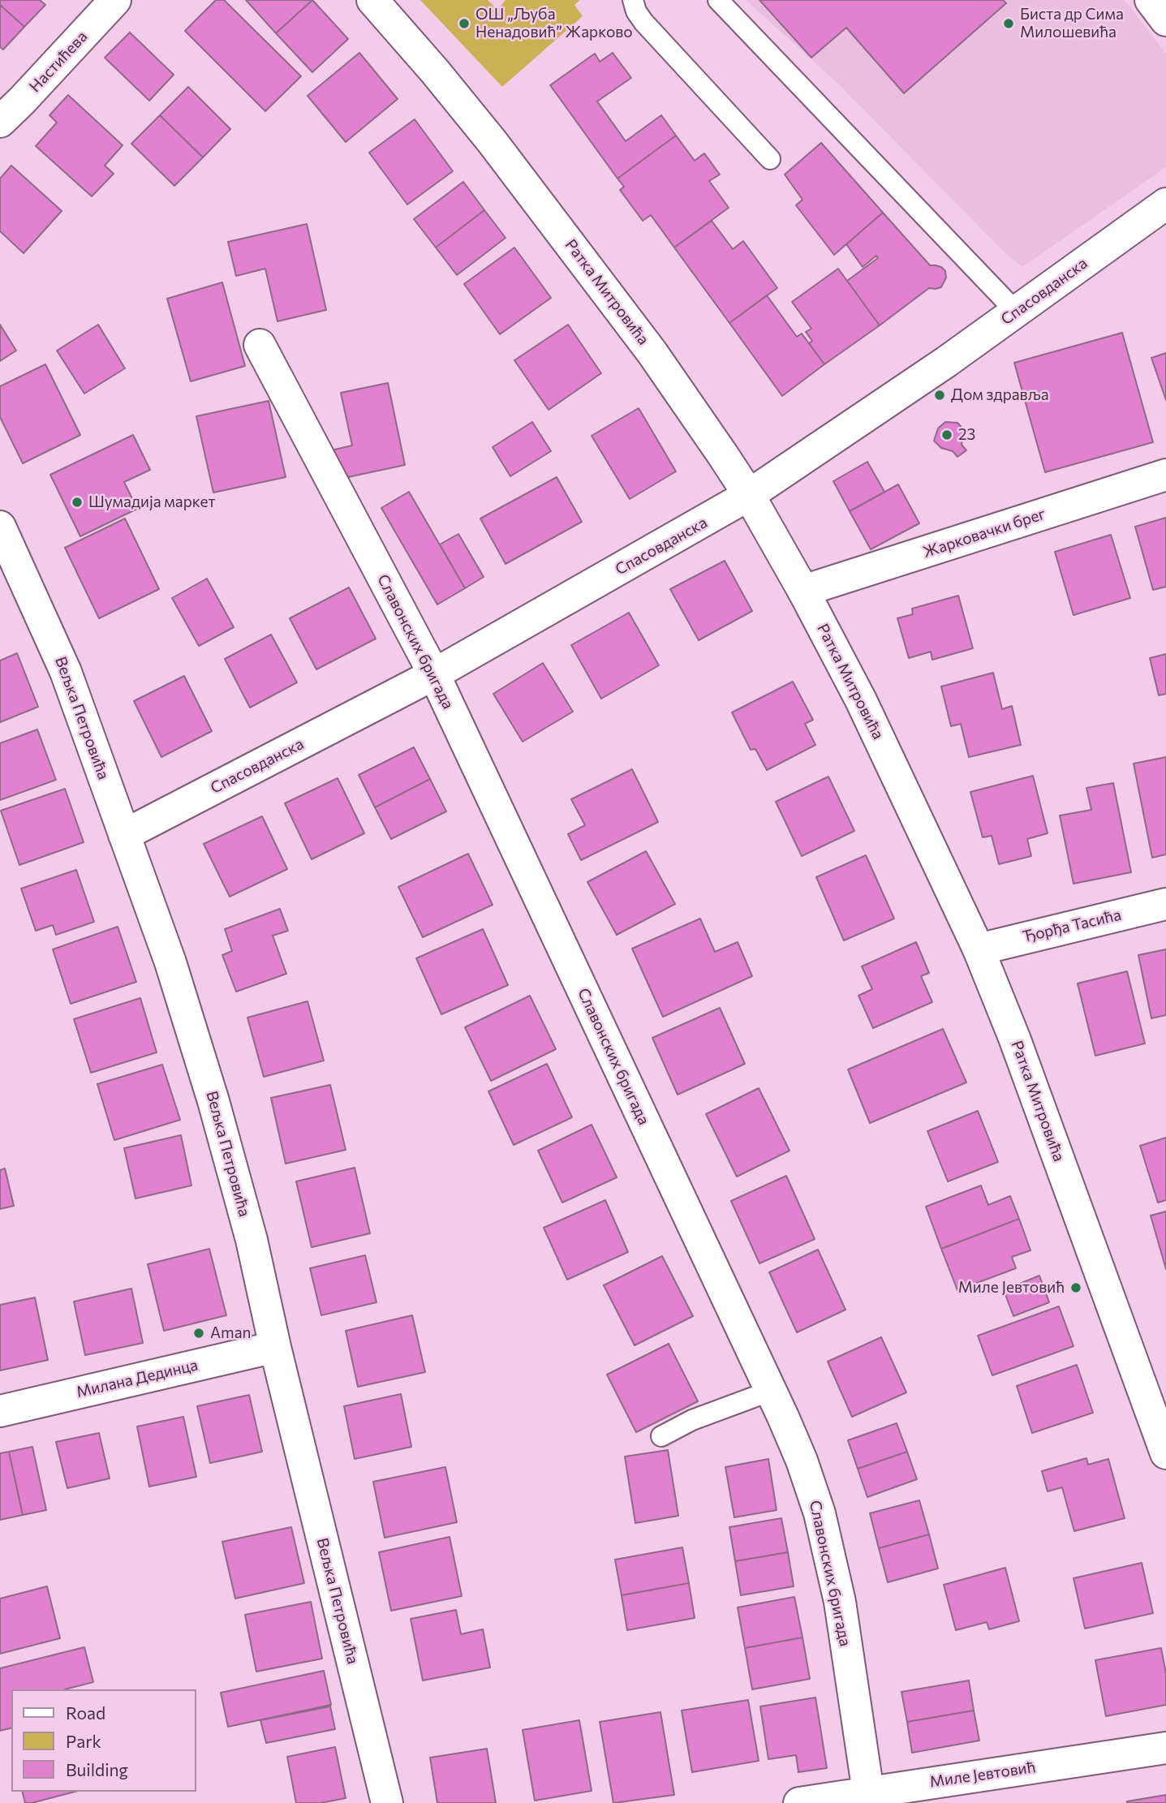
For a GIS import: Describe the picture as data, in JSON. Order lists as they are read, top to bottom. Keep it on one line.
{"streets":{"street":["Настићева","Спасовданска","Ратка Митровића","Жарковачки брег","Славонских бригада","Вељка Петровића","Ђорђа Тасића","Милана Дединца","Миле Јевтовић"]},"crossings":[["Спасовданска","Ратка Митровића"],["Спасовданска","Славонских бригада"],["Спасовданска","Вељка Петровића"],["Ратка Митровића","Жарковачки брег"],["Ратка Митровића","Ђорђа Тасића"],["Славонских бригада","Миле Јевтовић"],["Вељка Петровића","Милана Дединца"]],"places":["ОШ „Љуба Ненадовић” Жарково","Биста др Сима Милошевића","Дом здравља","23","Шумадија маркет","Миле Јевтовић","Aman"],"legend":["Road","Park","Building"]}
